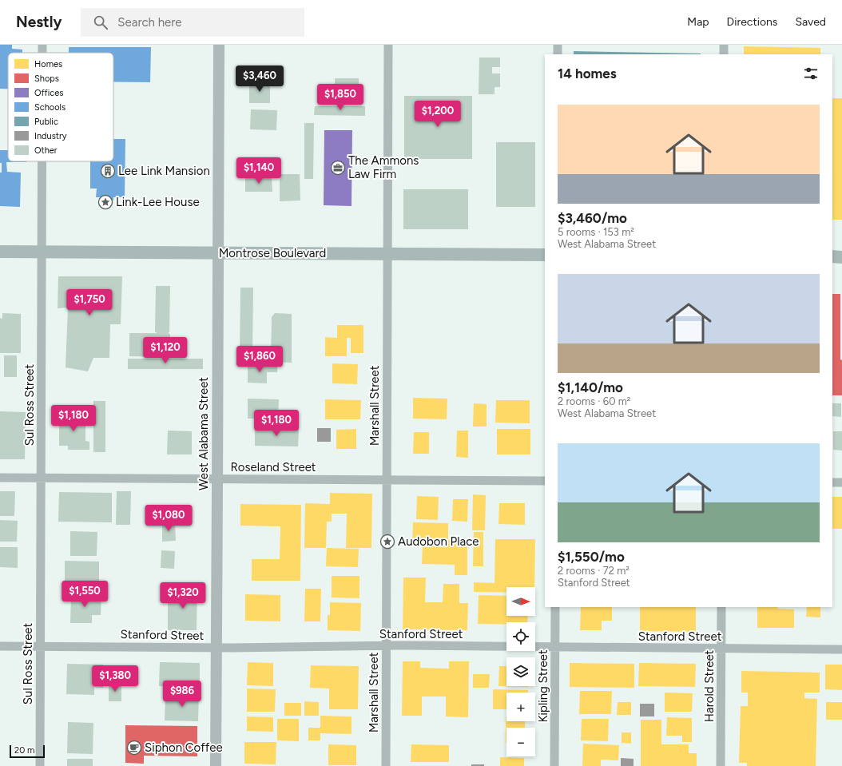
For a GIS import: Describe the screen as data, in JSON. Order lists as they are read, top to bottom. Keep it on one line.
{"streets":{"main road":["Montrose Boulevard"],"street":["Sul Ross Street","Marshall Street","West Alabama Street","Roseland Street","Stanford Street","Kipling Street","Harold Street"]},"crossings":[["Montrose Boulevard","Sul Ross Street"],["Montrose Boulevard","Marshall Street"],["Montrose Boulevard","West Alabama Street"],["Sul Ross Street","Roseland Street"],["Sul Ross Street","Stanford Street"],["Marshall Street","Roseland Street"],["Marshall Street","Stanford Street"],["West Alabama Street","Roseland Street"],["West Alabama Street","Stanford Street"],["Stanford Street","Kipling Street"],["Stanford Street","Harold Street"]],"places":{"office":["The Ammons Law Firm"],"building":["Lee Link Mansion"],"place":["Link-Lee House","Audobon Place"],"cafe":["Siphon Coffee"]},"legend":["Homes","Shops","Offices","Schools","Public","Industry","Other"],"scale_bar":"20 m","north":"right","page":{"header":"Nestly","search":"Search here","nav":["Map","Directions","Saved"],"heading":"14 homes","price":["$3,460","$1,850","$1,200","$1,140","$1,750","$1,120","$1,860","$1,180","$1,180","$1,080","$1,550","$1,320","$1,380","$986"],"list":[{"name":"$3,460/mo","note":"5 rooms · 153 m² · West Alabama Street"},{"name":"$1,140/mo","note":"2 rooms · 60 m² · West Alabama Street"},{"name":"$1,550/mo","note":"2 rooms · 72 m² · Stanford Street"}],"map_buttons":["+","−"],"scale":"20 m"}}
